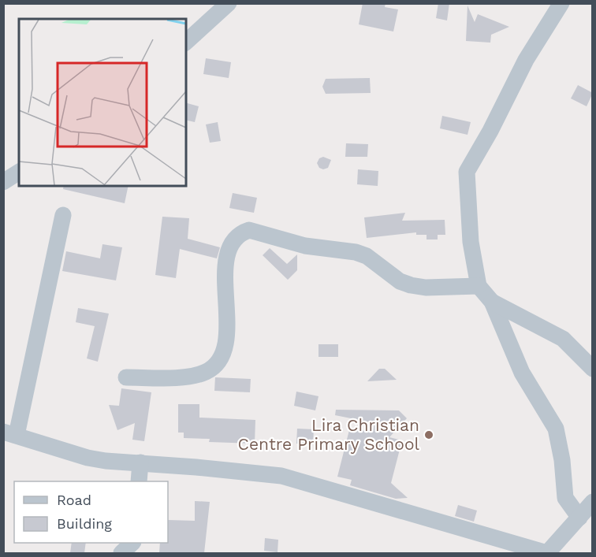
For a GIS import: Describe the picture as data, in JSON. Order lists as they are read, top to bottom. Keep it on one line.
{"places":["Lira Christian Centre Primary School"],"legend":["Road","Building"]}
